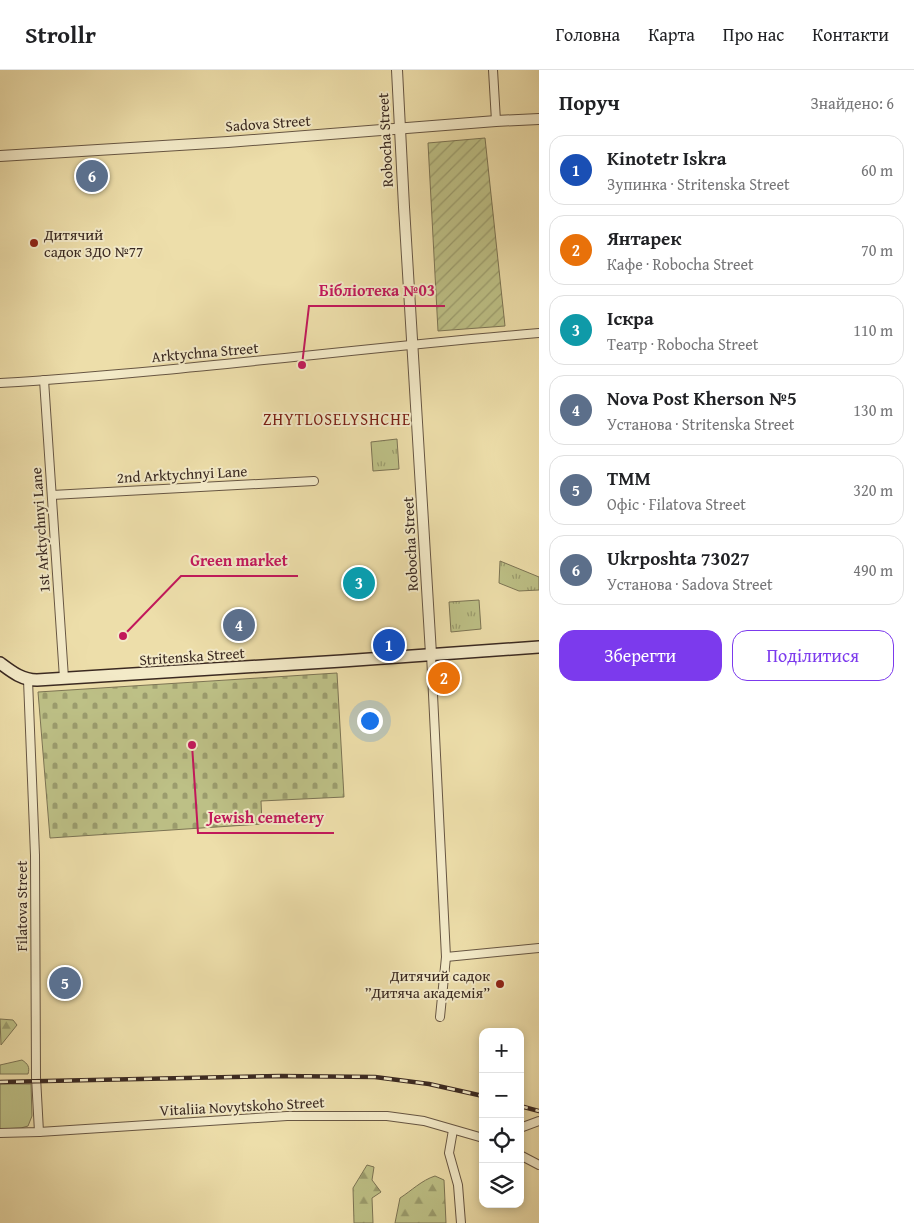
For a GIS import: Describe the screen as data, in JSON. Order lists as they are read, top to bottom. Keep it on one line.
{"streets":{"main road":["Stritenska Street"],"street":["Sadova Street","Robocha Street","Arktychna Street","2nd Arktychnyi Lane","1st Arktychnyi Lane","Filatova Street","Vitaliia Novytskoho Street"]},"crossings":[["Sadova Street","Robocha Street"],["Robocha Street","Arktychna Street"],["Robocha Street","Stritenska Street"],["Arktychna Street","1st Arktychnyi Lane"],["2nd Arktychnyi Lane","1st Arktychnyi Lane"],["1st Arktychnyi Lane","Stritenska Street"],["Stritenska Street","Filatova Street"],["Filatova Street","Vitaliia Novytskoho Street"]],"districts":["ZHYTLOSELYSHCHE"],"places":["Дитячий садок ЗДО №77","Бібліотека №03","Green market","Jewish cemetery","Дитячий садок ”Дитяча академія”"],"page":{"header":"Strollr","nav":["Головна","Карта","Про нас","Контакти"],"heading":["Поруч","Знайдено: 6"],"list":[{"mark":"1","name":"Kinotetr Iskra","note":"Зупинка · Stritenska Street","value":"60 m"},{"mark":"2","name":"Янтарек","note":"Кафе · Robocha Street","value":"70 m"},{"mark":"3","name":"Іскра","note":"Театр · Robocha Street","value":"110 m"},{"mark":"4","name":"Nova Post Kherson №5","note":"Установа · Stritenska Street","value":"130 m"},{"mark":"5","name":"TMM","note":"Офіс · Filatova Street","value":"320 m"},{"mark":"6","name":"Ukrposhta 73027","note":"Установа · Sadova Street","value":"490 m"}],"pins":["6","3","4","1","2","5"],"buttons":["Зберегти","Поділитися"],"map_buttons":["+","−"]}}
